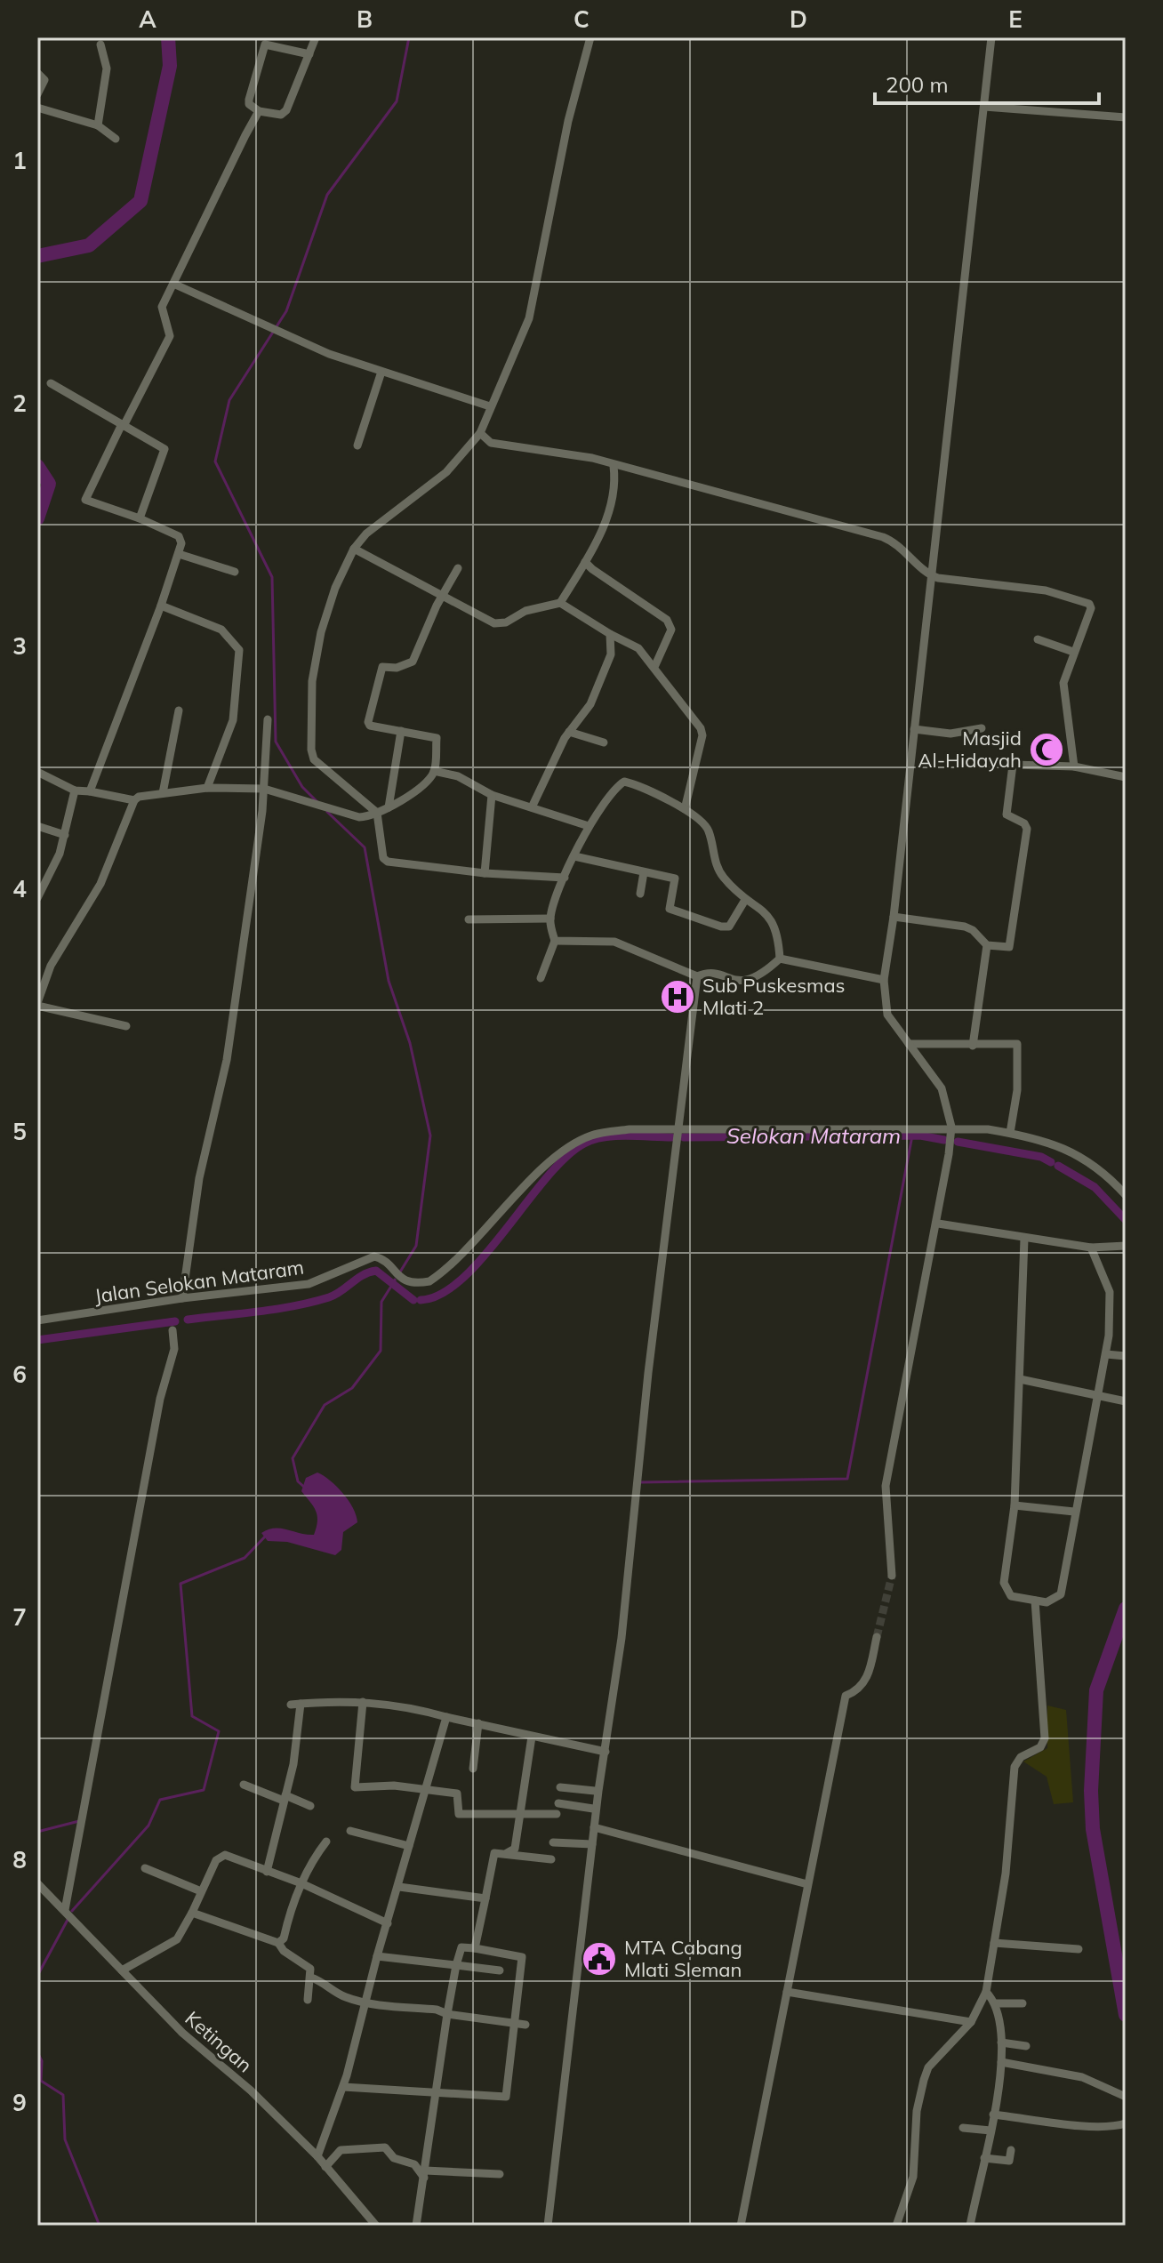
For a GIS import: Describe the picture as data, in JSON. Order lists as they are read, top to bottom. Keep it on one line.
{"streets":{"street":["Jalan Selokan Mataram","Ketingan"]},"water":["Selokan Mataram"],"places":{"mosque":["Masjid Al-Hidayah"],"hospital":["Sub Puskesmas Mlati 2"],"public building":["MTA Cabang Mlati Sleman"]},"scale_bar":"200 m","grid":{"columns":["A","B","C","D","E"],"rows":["1","2","3","4","5","6","7","8","9"]}}
